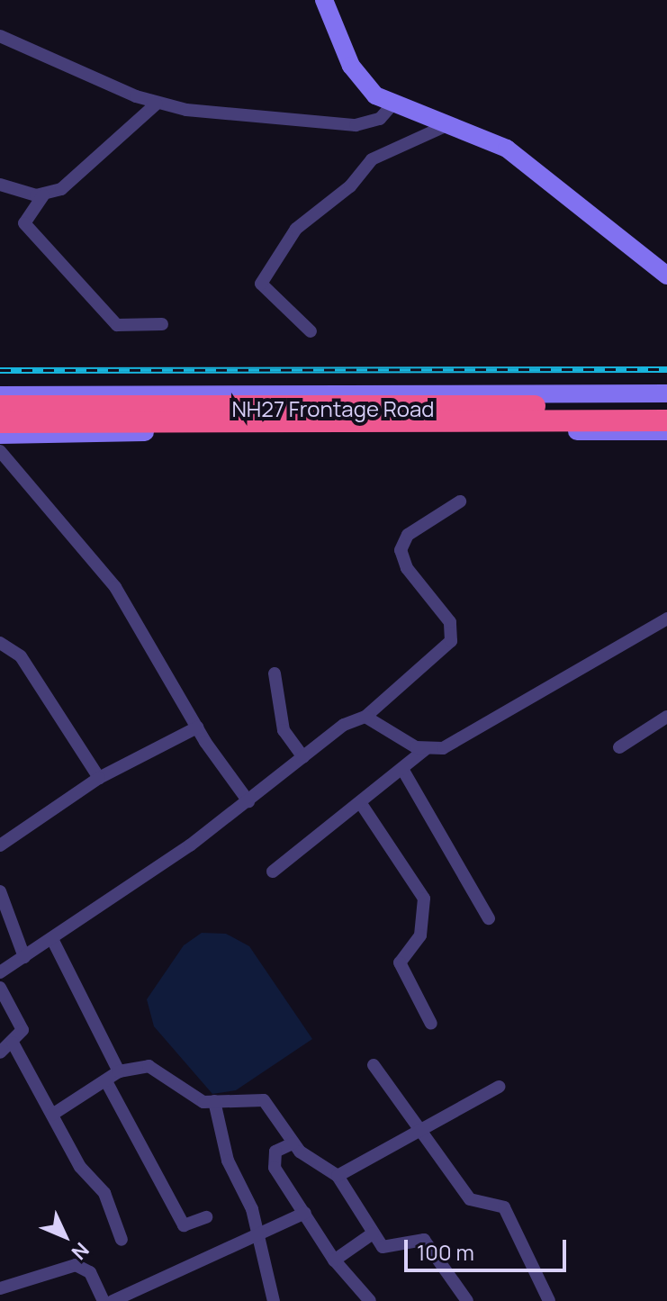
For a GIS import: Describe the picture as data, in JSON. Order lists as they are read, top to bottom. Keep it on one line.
{"streets":{"street":["NH27 Frontage Road"]},"scale_bar":"100 m","north":"bottom right"}
